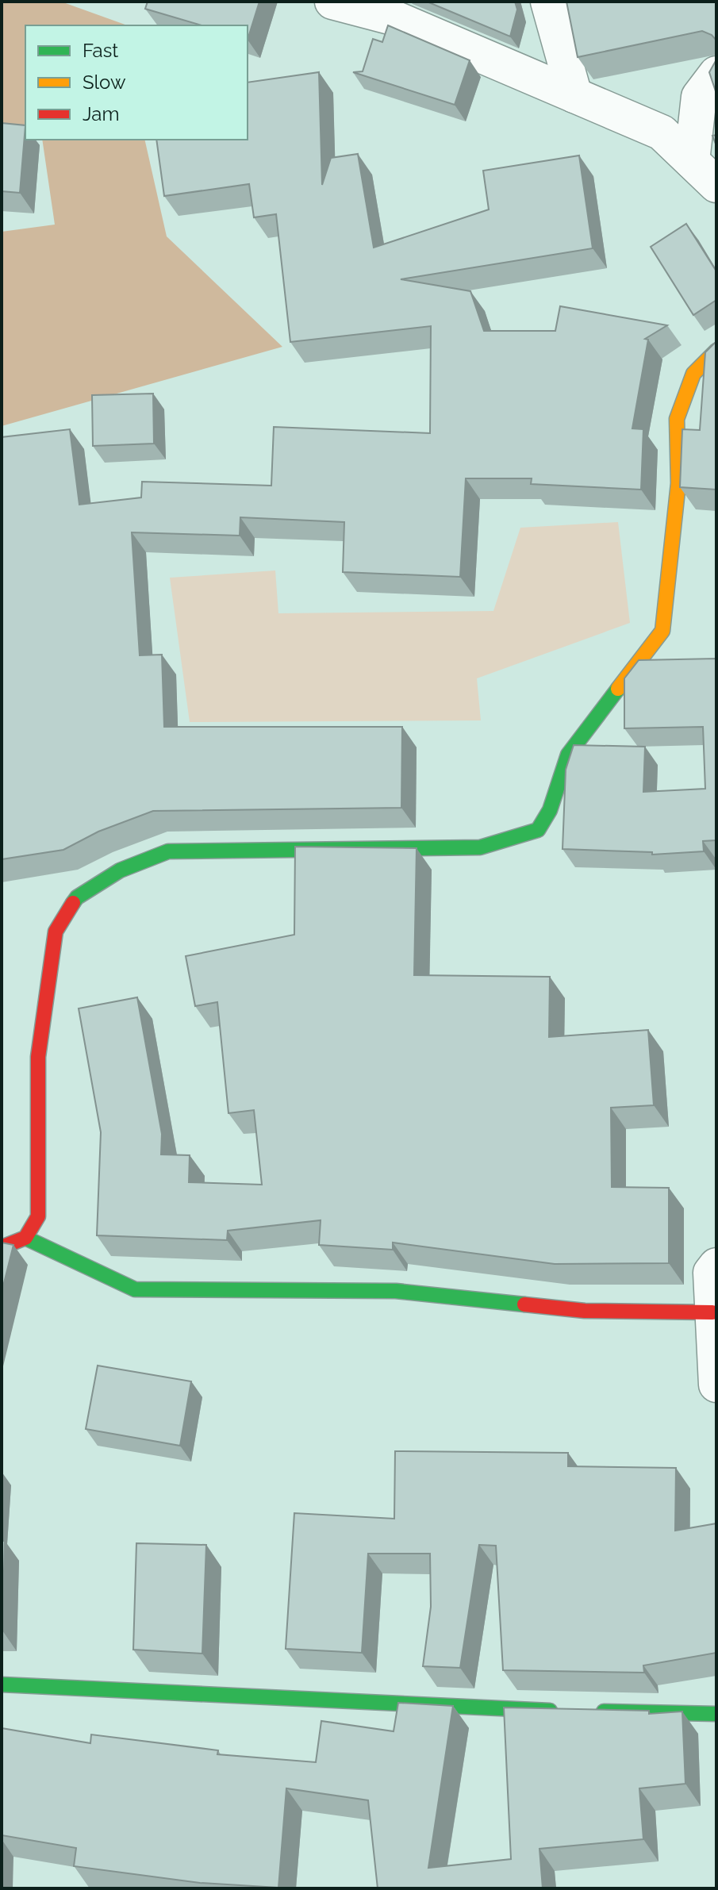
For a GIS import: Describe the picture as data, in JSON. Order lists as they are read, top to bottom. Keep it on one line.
{"legend":["Fast","Slow","Jam"]}
